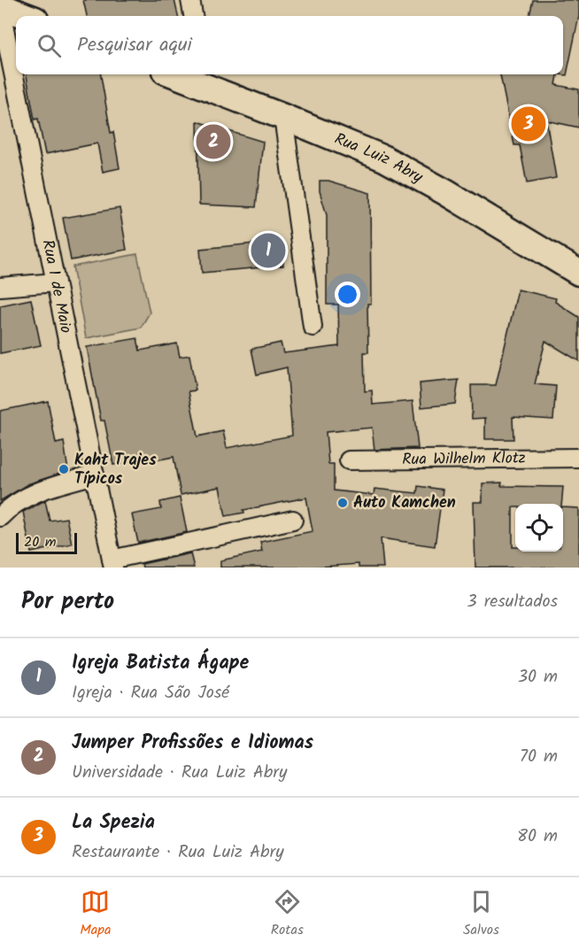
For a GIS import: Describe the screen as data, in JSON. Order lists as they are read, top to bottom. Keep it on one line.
{"streets":{"main road":["Rua Luiz Abry"],"street":["Rua 1 de Maio","Rua Wilhelm Klotz"]},"places":["Kaht Trajes Típicos","Auto Kamchen"],"scale_bar":"20 m","page":{"search":"Pesquisar aqui","pins":["3","2","1"],"scale":"20 m","heading":["Por perto","3 resultados"],"list":[{"mark":"1","name":"Igreja Batista Ágape","note":"Igreja · Rua São José","value":"30 m"},{"mark":"2","name":"Jumper Profissões e Idiomas","note":"Universidade · Rua Luiz Abry","value":"70 m"},{"mark":"3","name":"La Spezia","note":"Restaurante · Rua Luiz Abry","value":"80 m"}],"nav":["Mapa","Rotas","Salvos"]}}
